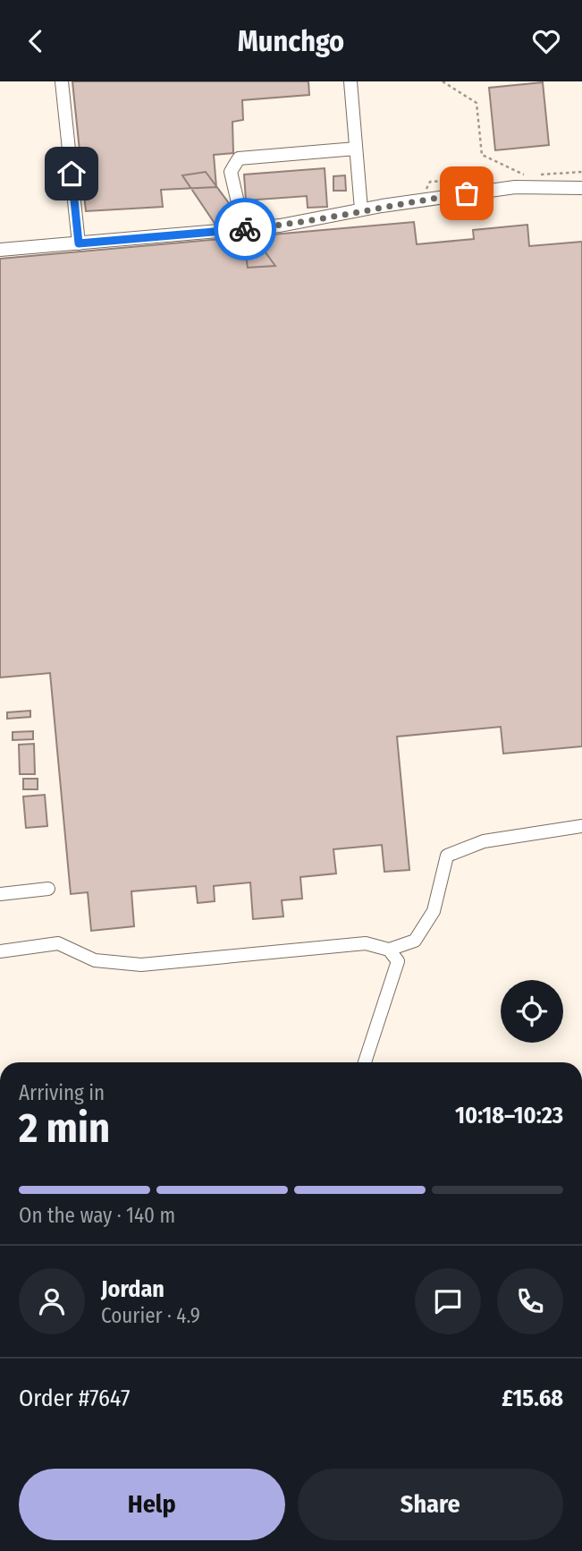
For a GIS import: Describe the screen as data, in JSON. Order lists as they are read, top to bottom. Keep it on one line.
{"page":{"header":"Munchgo","heading":["2 min","Arriving in","10:18–10:23"],"panel":["Jordan","Courier · 4.9","Order #7647","£15.68"],"bar":"On the way · 140 m","buttons":["Help","Share"]}}
